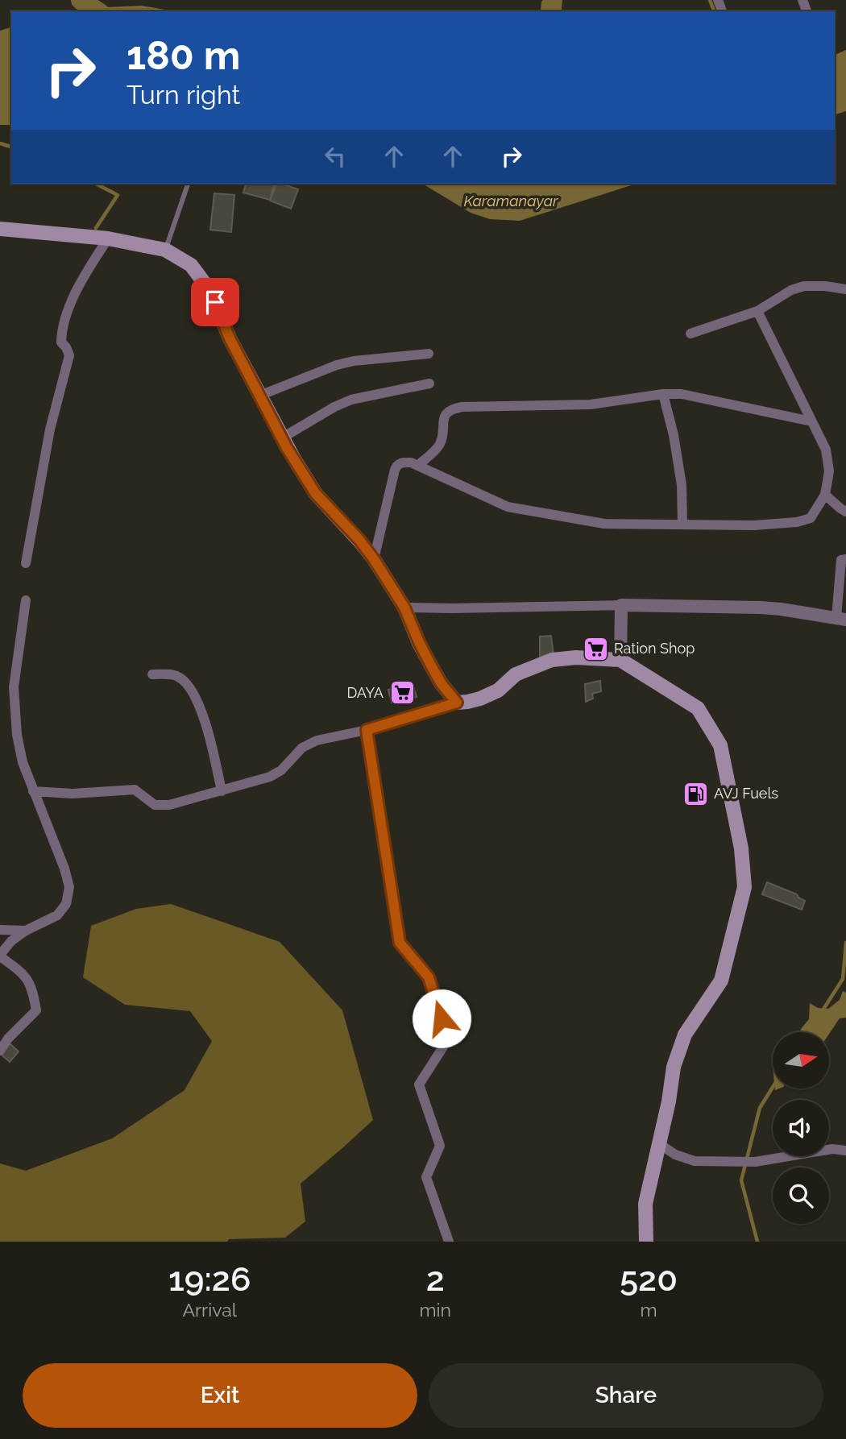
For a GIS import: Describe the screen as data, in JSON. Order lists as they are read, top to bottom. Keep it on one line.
{"water":["Karamanayar"],"places":{"supermarket":["Ration Shop","DAYA"],"fuel station":["AVJ Fuels"]},"north":"right","page":{"turn":["180 m","Turn right"],"eta":["19:26","Arrival","2","min","520","m"],"buttons":["Exit","Share"]}}
